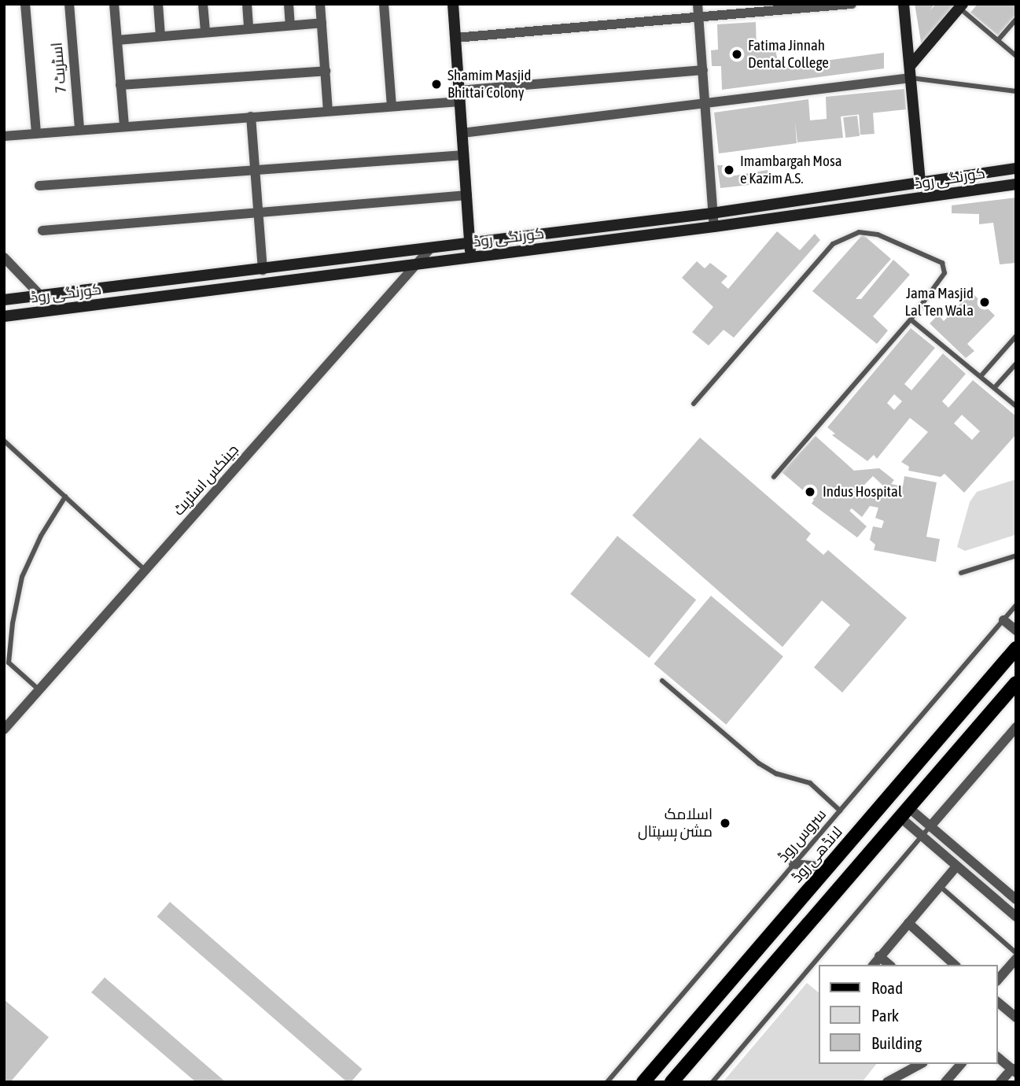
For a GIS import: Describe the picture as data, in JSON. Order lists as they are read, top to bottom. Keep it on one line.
{"streets":{"main road":["کورنگی روڈ","لانڈھی روڈ"],"street":["اسٹریٹ 7","جینکس اسٹریٹ"],"lane":["سروس روڈ"]},"crossings":[["کورنگی روڈ","جینکس اسٹریٹ"]],"places":["Fatima Jinnah Dental College","Shamim Masjid Bhittai Colony","Imambargah Mosa e Kazim A.S.","Jama Masjid Lal Ten Wala","Indus Hospital","اسلامک مشن ہسپتال"],"legend":["Road","Park","Building"]}
